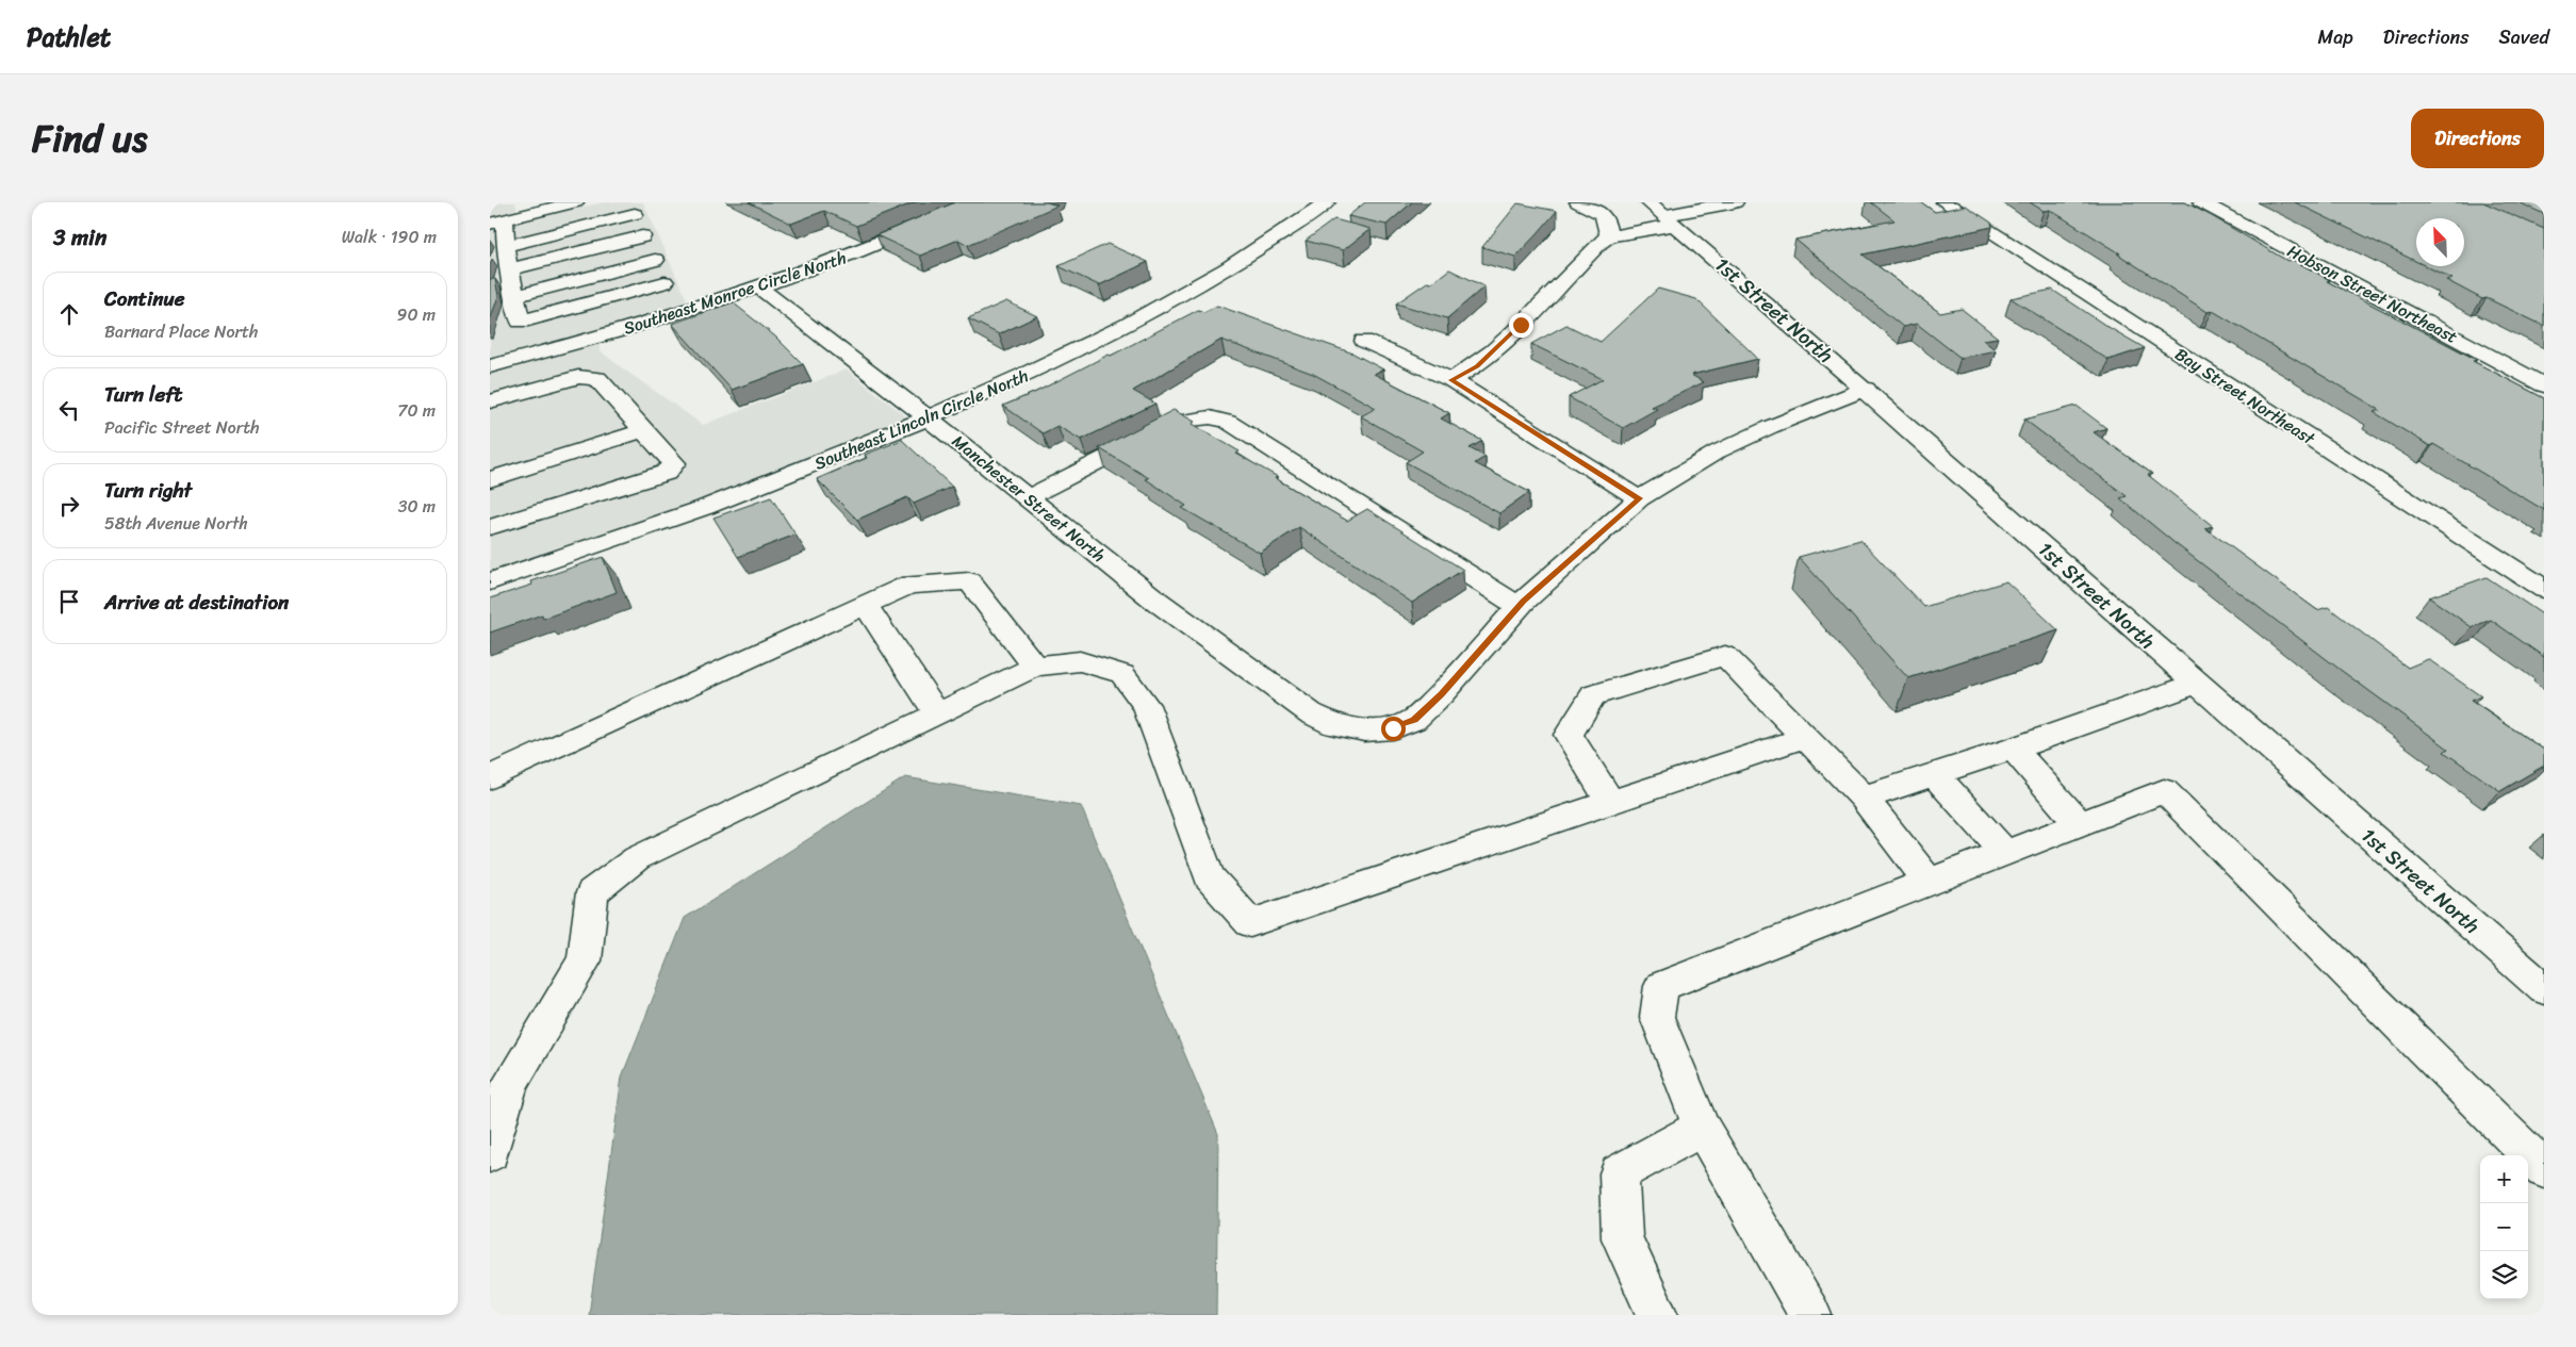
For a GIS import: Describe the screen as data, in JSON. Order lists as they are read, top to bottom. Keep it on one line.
{"streets":{"street":["Southeast Monroe Circle North","Hobson Street Northeast","1st Street North","Bay Street Northeast","Southeast Lincoln Circle North","Manchester Street North"]},"crossings":[["Southeast Monroe Circle North","Manchester Street North"],["1st Street North","Manchester Street North"],["Southeast Lincoln Circle North","Manchester Street North"]],"north":"top left","page":{"header":"Pathlet","nav":["Map","Directions","Saved"],"title":"Find us","buttons":"Directions","heading":["3 min","Walk · 190 m"],"list":[["Continue","Barnard Place North","90 m"],["Turn left","Pacific Street North","70 m"],["Turn right","58th Avenue North","30 m"],"Arrive at destination"],"map_buttons":["+","−"]}}
